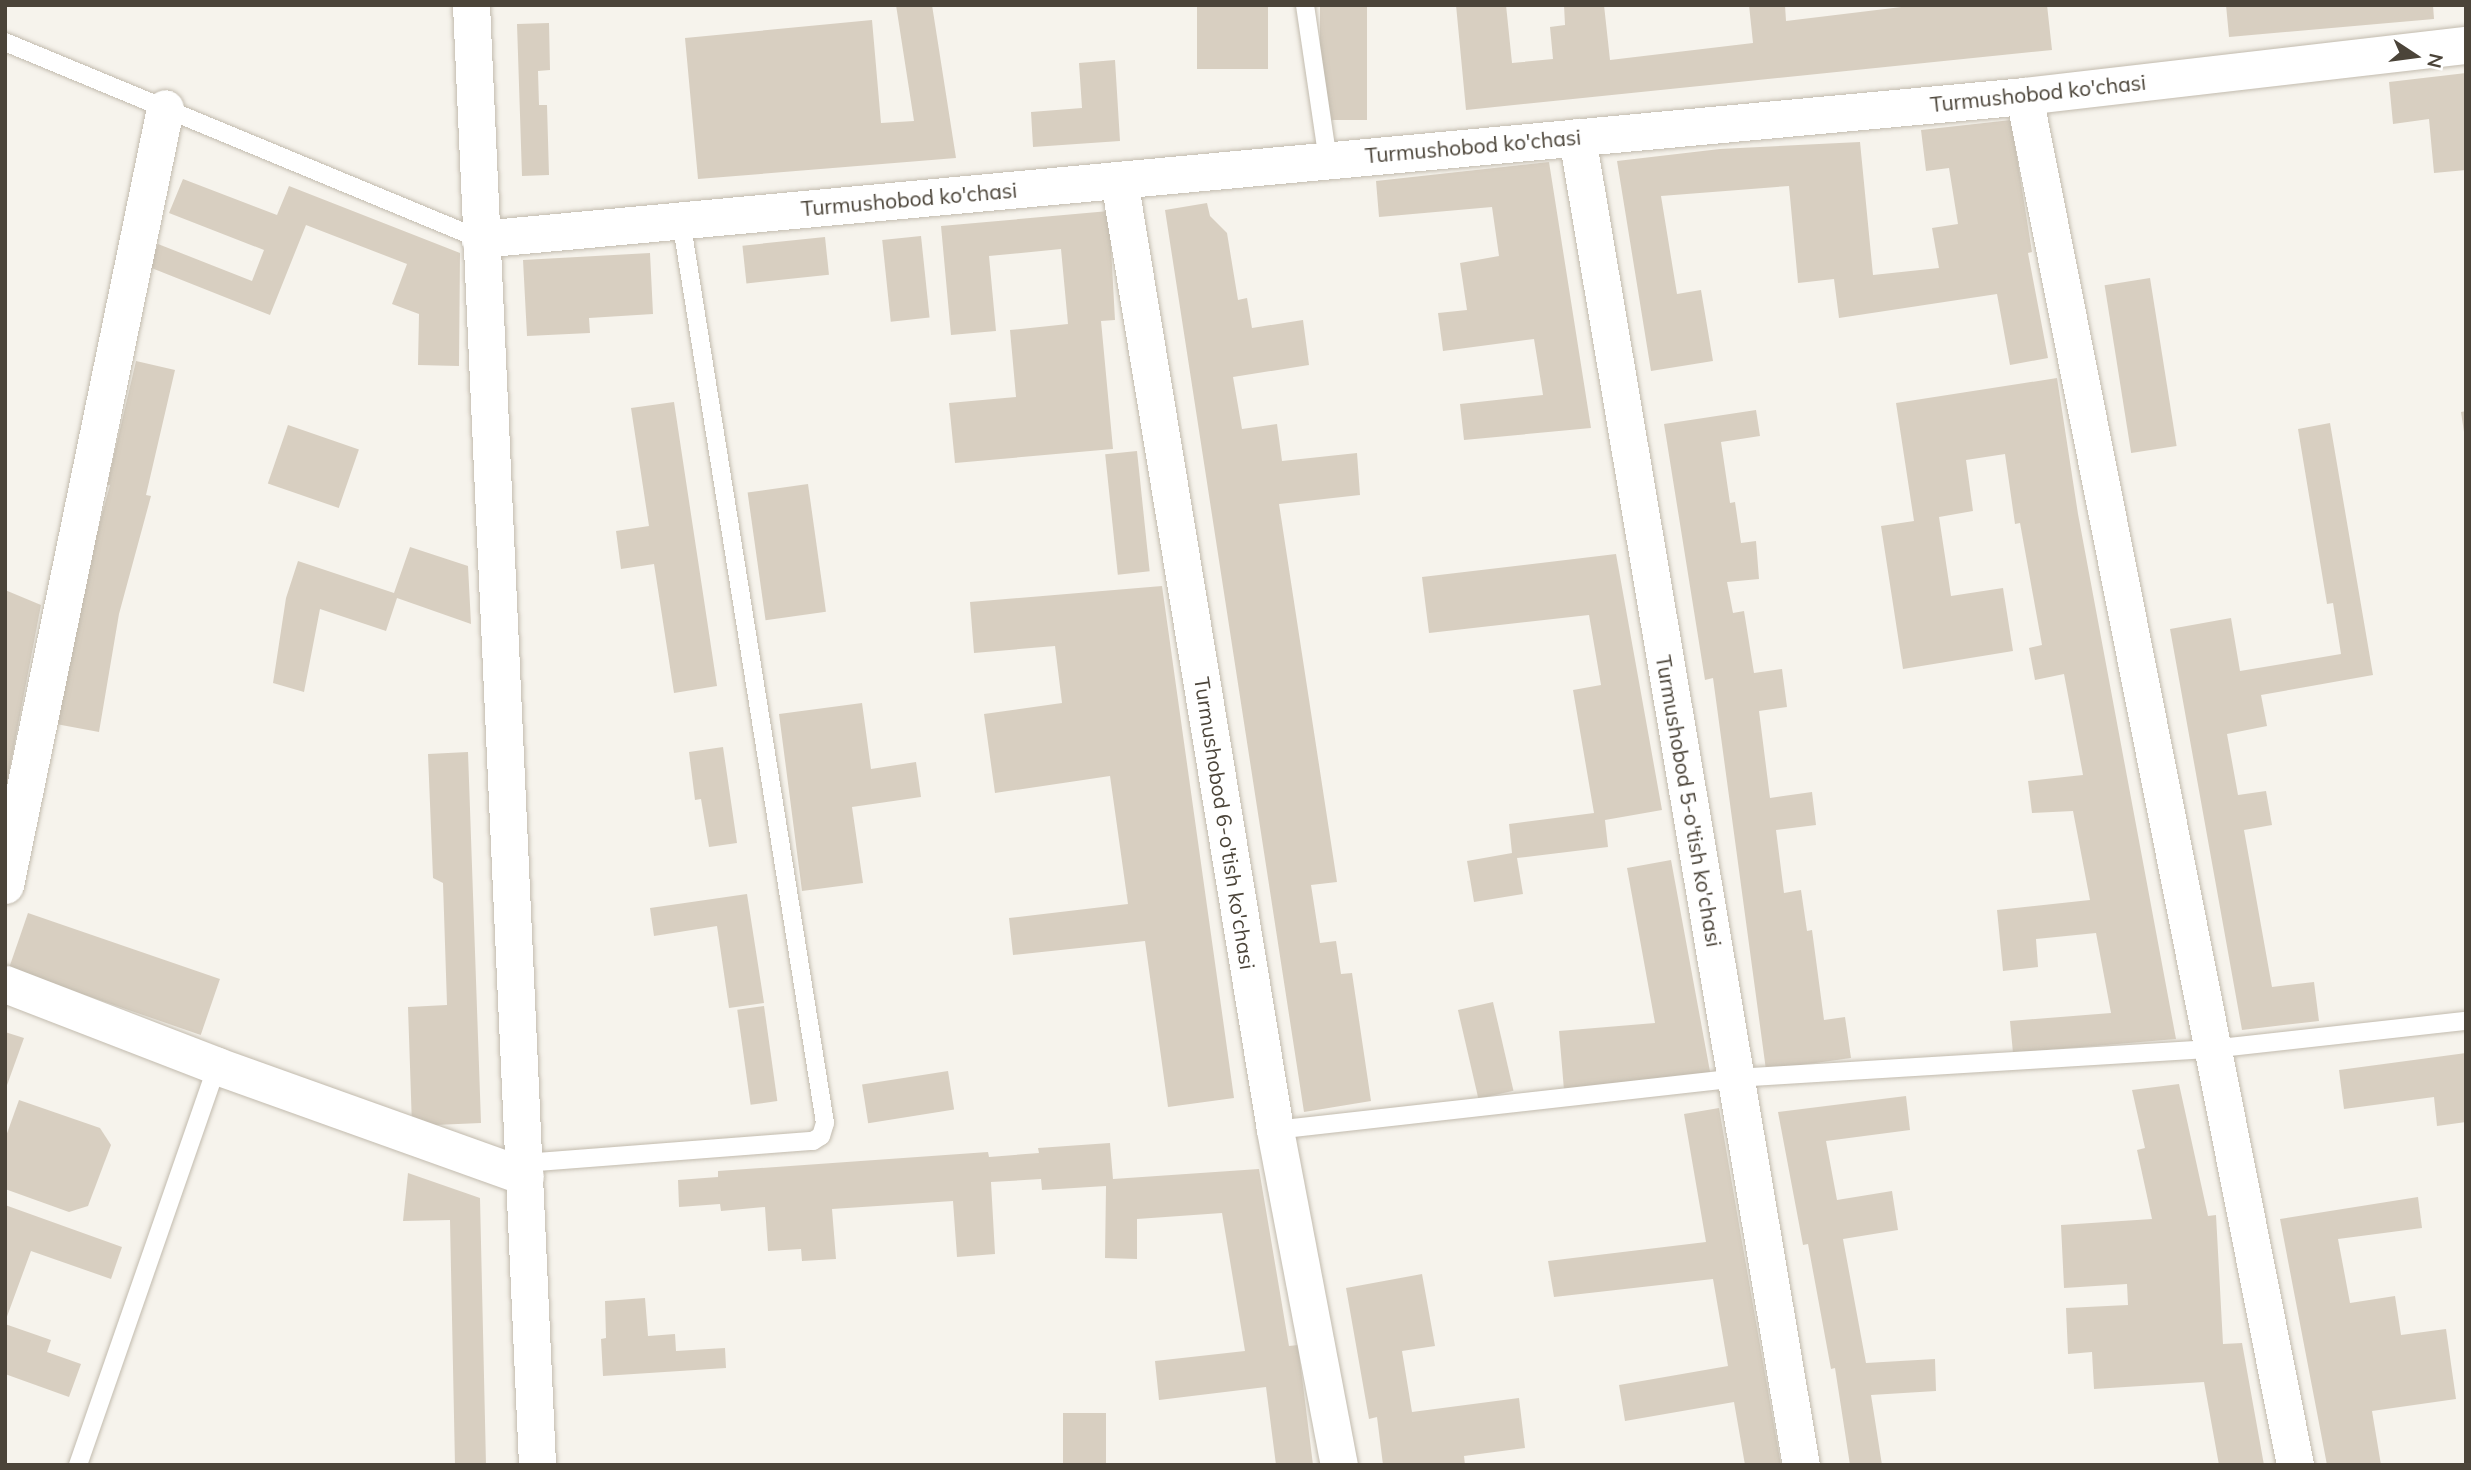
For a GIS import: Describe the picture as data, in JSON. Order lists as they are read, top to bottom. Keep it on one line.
{"streets":{"street":["Turmushobod ko'chasi","Turmushobod 5-o'tish ko'chasi","Turmushobod 6-o'tish ko'chasi"]},"crossings":[["Turmushobod ko'chasi","Turmushobod 5-o'tish ko'chasi"],["Turmushobod ko'chasi","Turmushobod 6-o'tish ko'chasi"]],"north":"right"}
